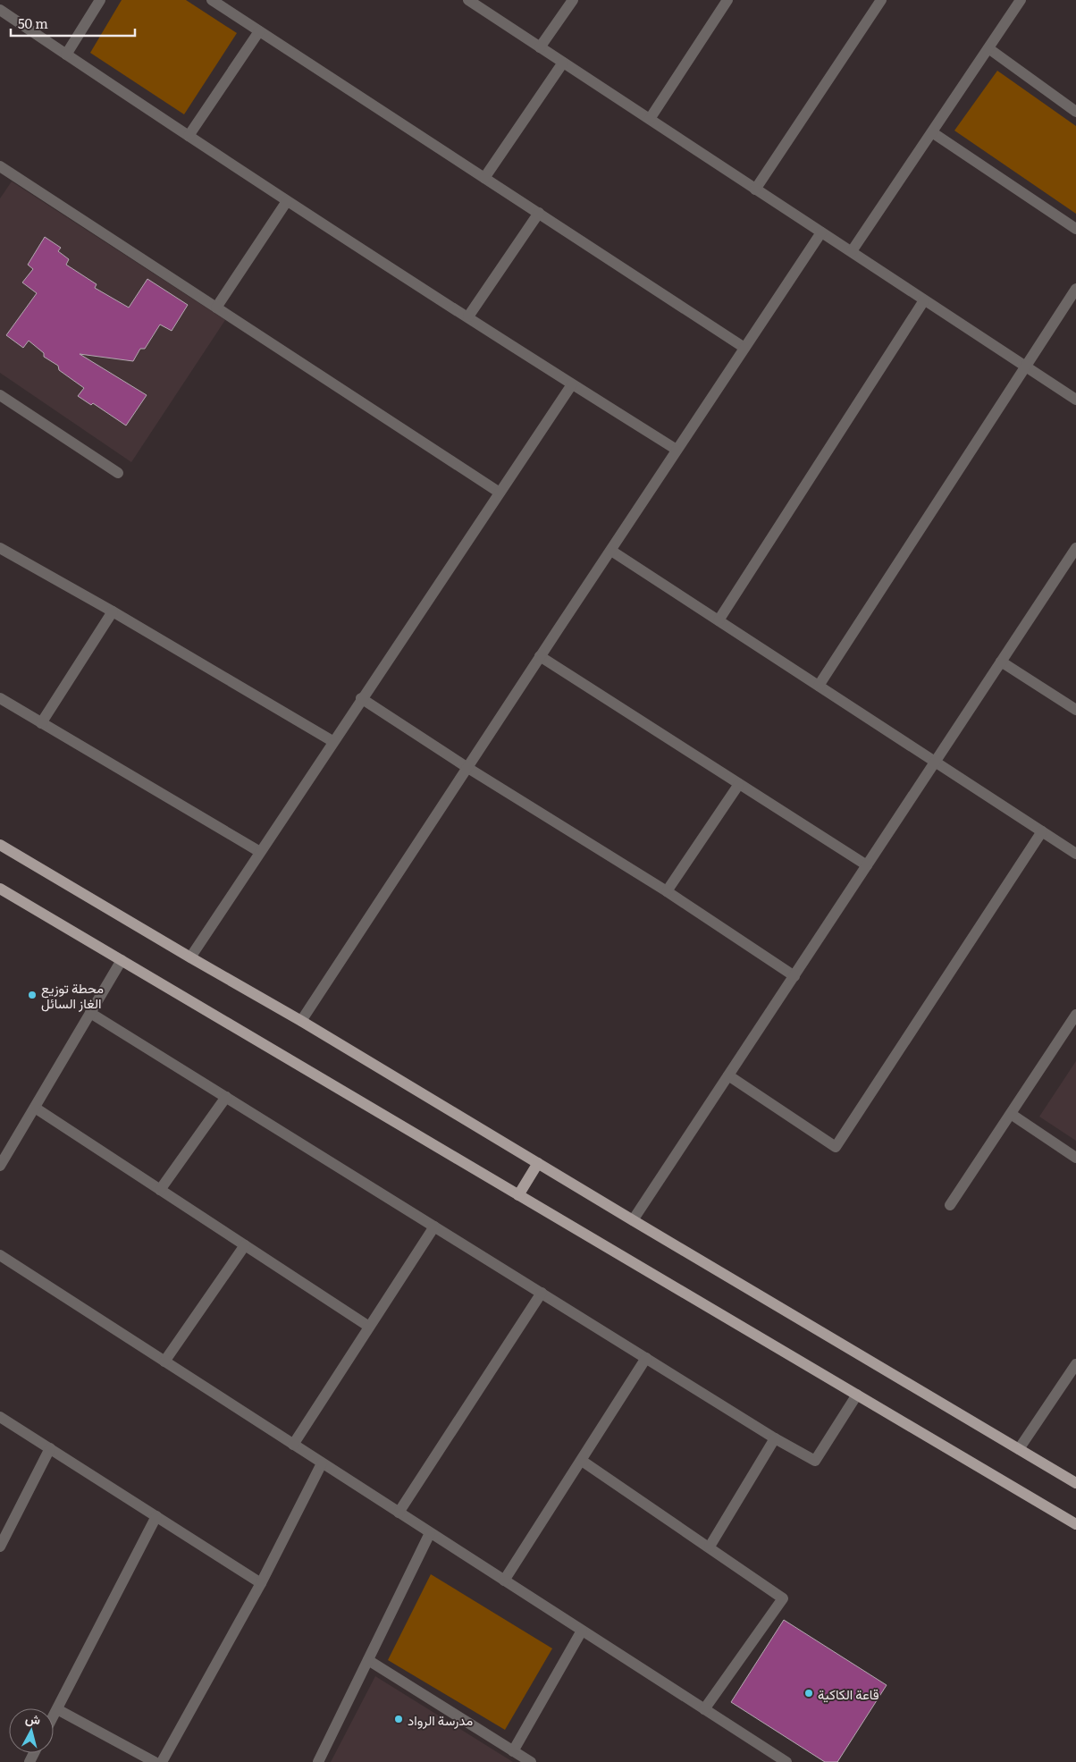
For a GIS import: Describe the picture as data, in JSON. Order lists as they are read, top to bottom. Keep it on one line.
{"places":["محطة توزيع الغاز السائل","قاعة الكاكية","مدرسة الرواد"],"scale_bar":"50 m","north":"top"}
